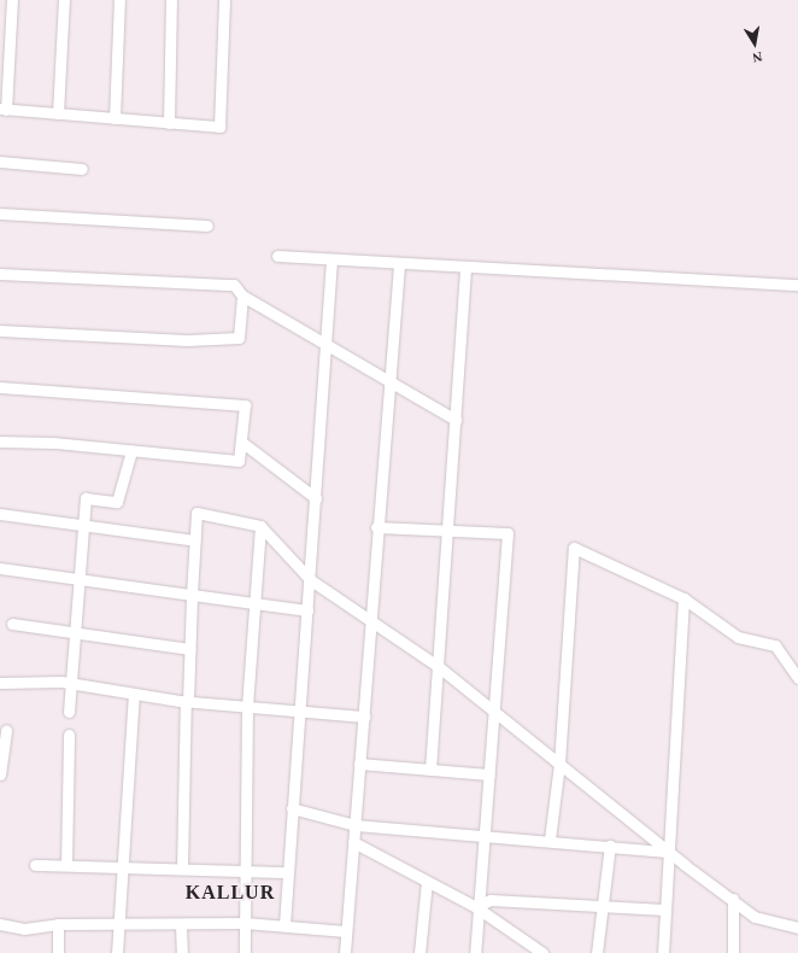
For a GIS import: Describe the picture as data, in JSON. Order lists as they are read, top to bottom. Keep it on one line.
{"districts":["KALLUR"],"north":"bottom"}
